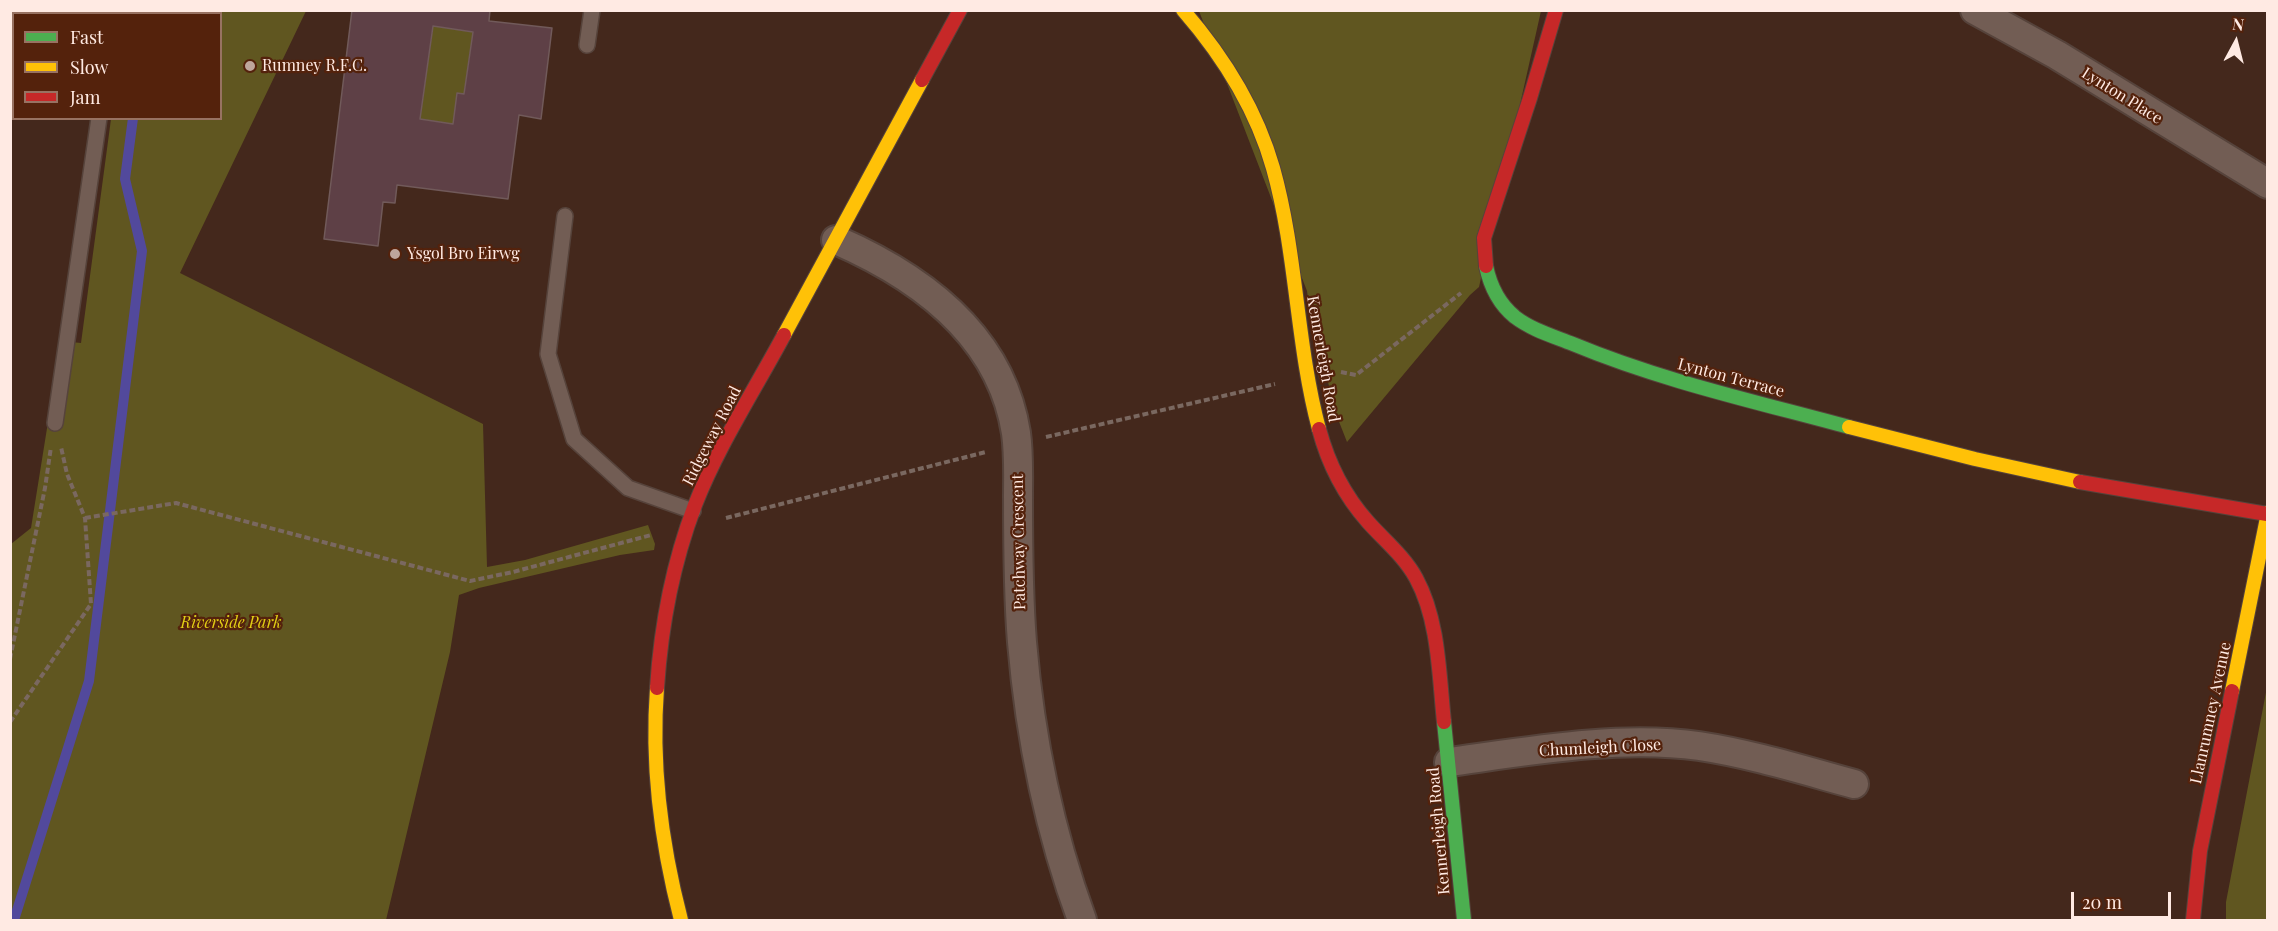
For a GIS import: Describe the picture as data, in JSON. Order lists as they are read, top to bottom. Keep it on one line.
{"streets":{"street":["Lynton Place","Kennerleigh Road","Lynton Terrace","Ridgeway Road","Patchway Crescent","Llanrumney Avenue","Chumleigh Close"]},"crossings":[["Kennerleigh Road","Chumleigh Close"],["Lynton Terrace","Llanrumney Avenue"],["Ridgeway Road","Patchway Crescent"]],"parks":["Riverside Park"],"places":["Rumney R.F.C.","Ysgol Bro Eirwg"],"legend":["Fast","Slow","Jam"],"scale_bar":"20 m","north":"top"}
